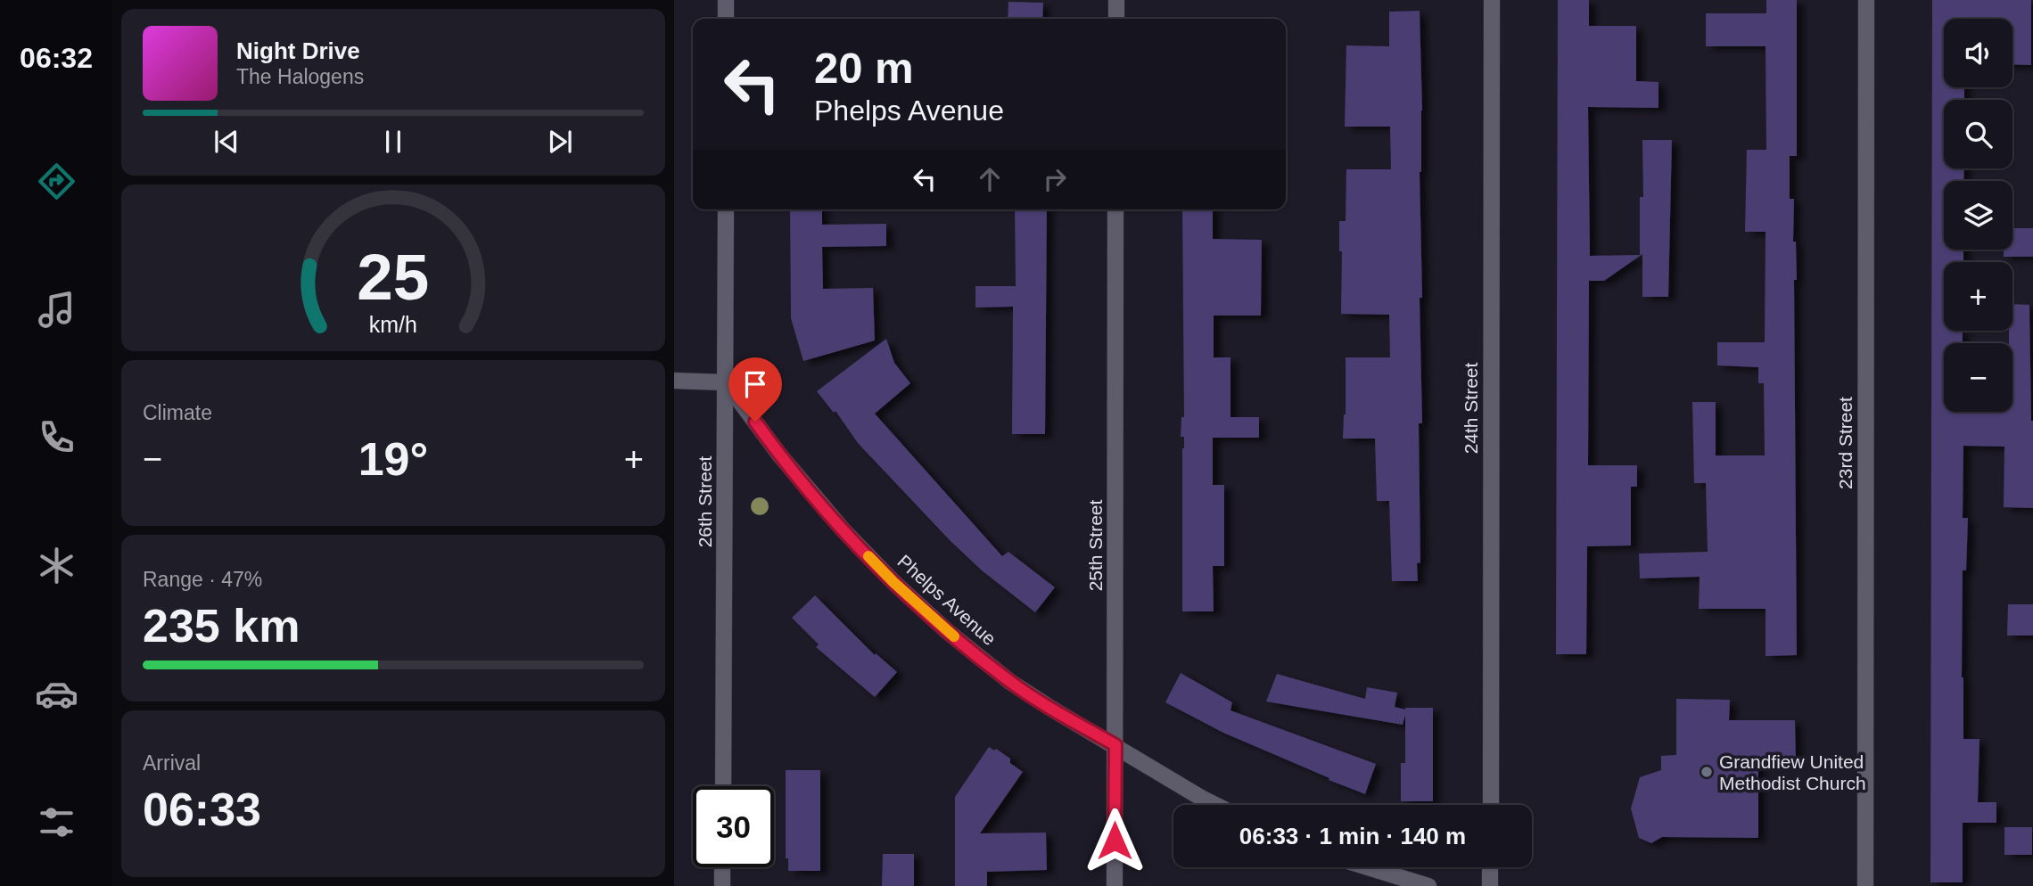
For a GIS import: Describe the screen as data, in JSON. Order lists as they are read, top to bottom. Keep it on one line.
{"streets":{"street":["24th Street","23rd Street","26th Street","25th Street","Phelps Avenue"]},"crossings":[["26th Street","Phelps Avenue"],["25th Street","Phelps Avenue"]],"places":["Grandfiew United Methodist Church"],"page":{"tabs":"06:32","map_buttons":["+","−"],"turn":["20 m","Phelps Avenue"],"song":["Night Drive","The Halogens"],"tile":["Climate",["Range · 47%","235 km"],["Arrival","06:33"]],"heat":["−","19°","+"],"limit":"30","trip":"06:33 · 1 min · 140 m","gauge":["25","km/h"]}}
